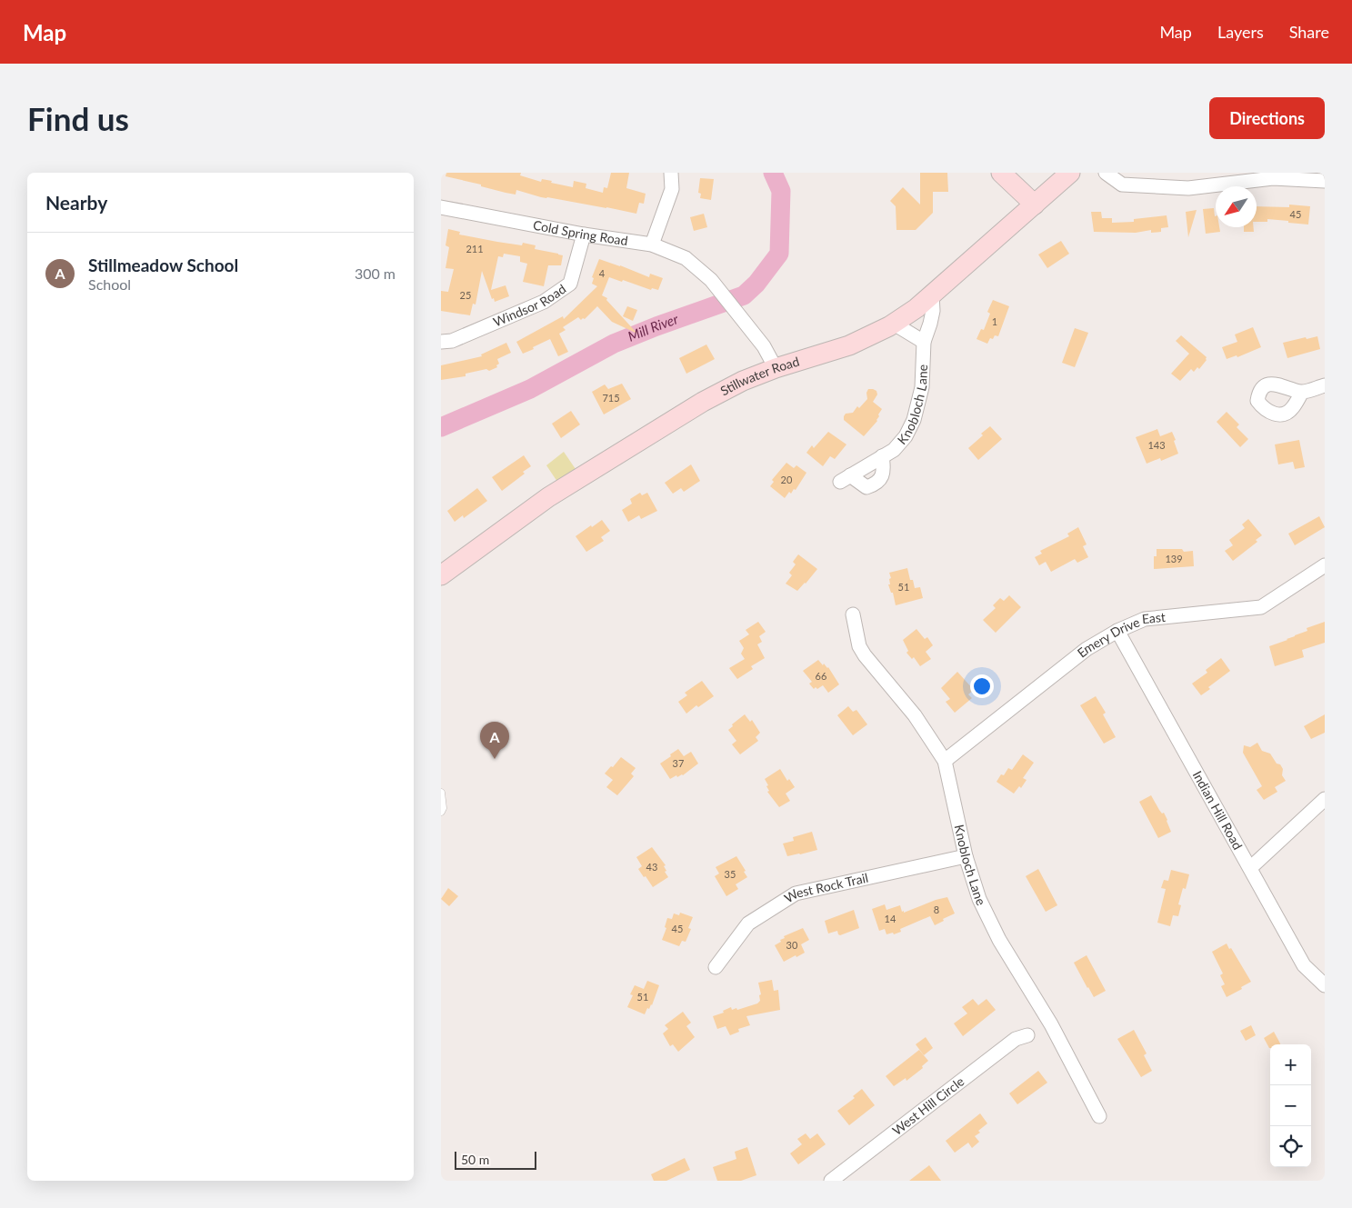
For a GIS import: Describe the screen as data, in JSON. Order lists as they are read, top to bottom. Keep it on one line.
{"streets":{"main road":["Stillwater Road"],"street":["Cold Spring Road","Windsor Road","Knobloch Lane","Emery Drive East","Indian Hill Road","West Rock Trail","West Hill Circle"]},"crossings":[["Cold Spring Road","Windsor Road"],["Cold Spring Road","Stillwater Road"],["Stillwater Road","Knobloch Lane"],["Knobloch Lane","Emery Drive East"],["Knobloch Lane","West Rock Trail"],["Emery Drive East","Indian Hill Road"]],"water":["Mill River"],"house_numbers":["45","211","4","25","1","715","143","20","139","51","66","37","43","35","8","14","45","30","51"],"scale_bar":"50 m","north":"bottom left","page":{"header":"Map","nav":["Map","Layers","Share"],"buttons":"Directions","title":"Find us","heading":"Nearby","list":[{"mark":"A","name":"Stillmeadow School","note":"School","value":"300 m"}],"pins":"A","map_buttons":["+","−"],"scale":"50 m"}}
